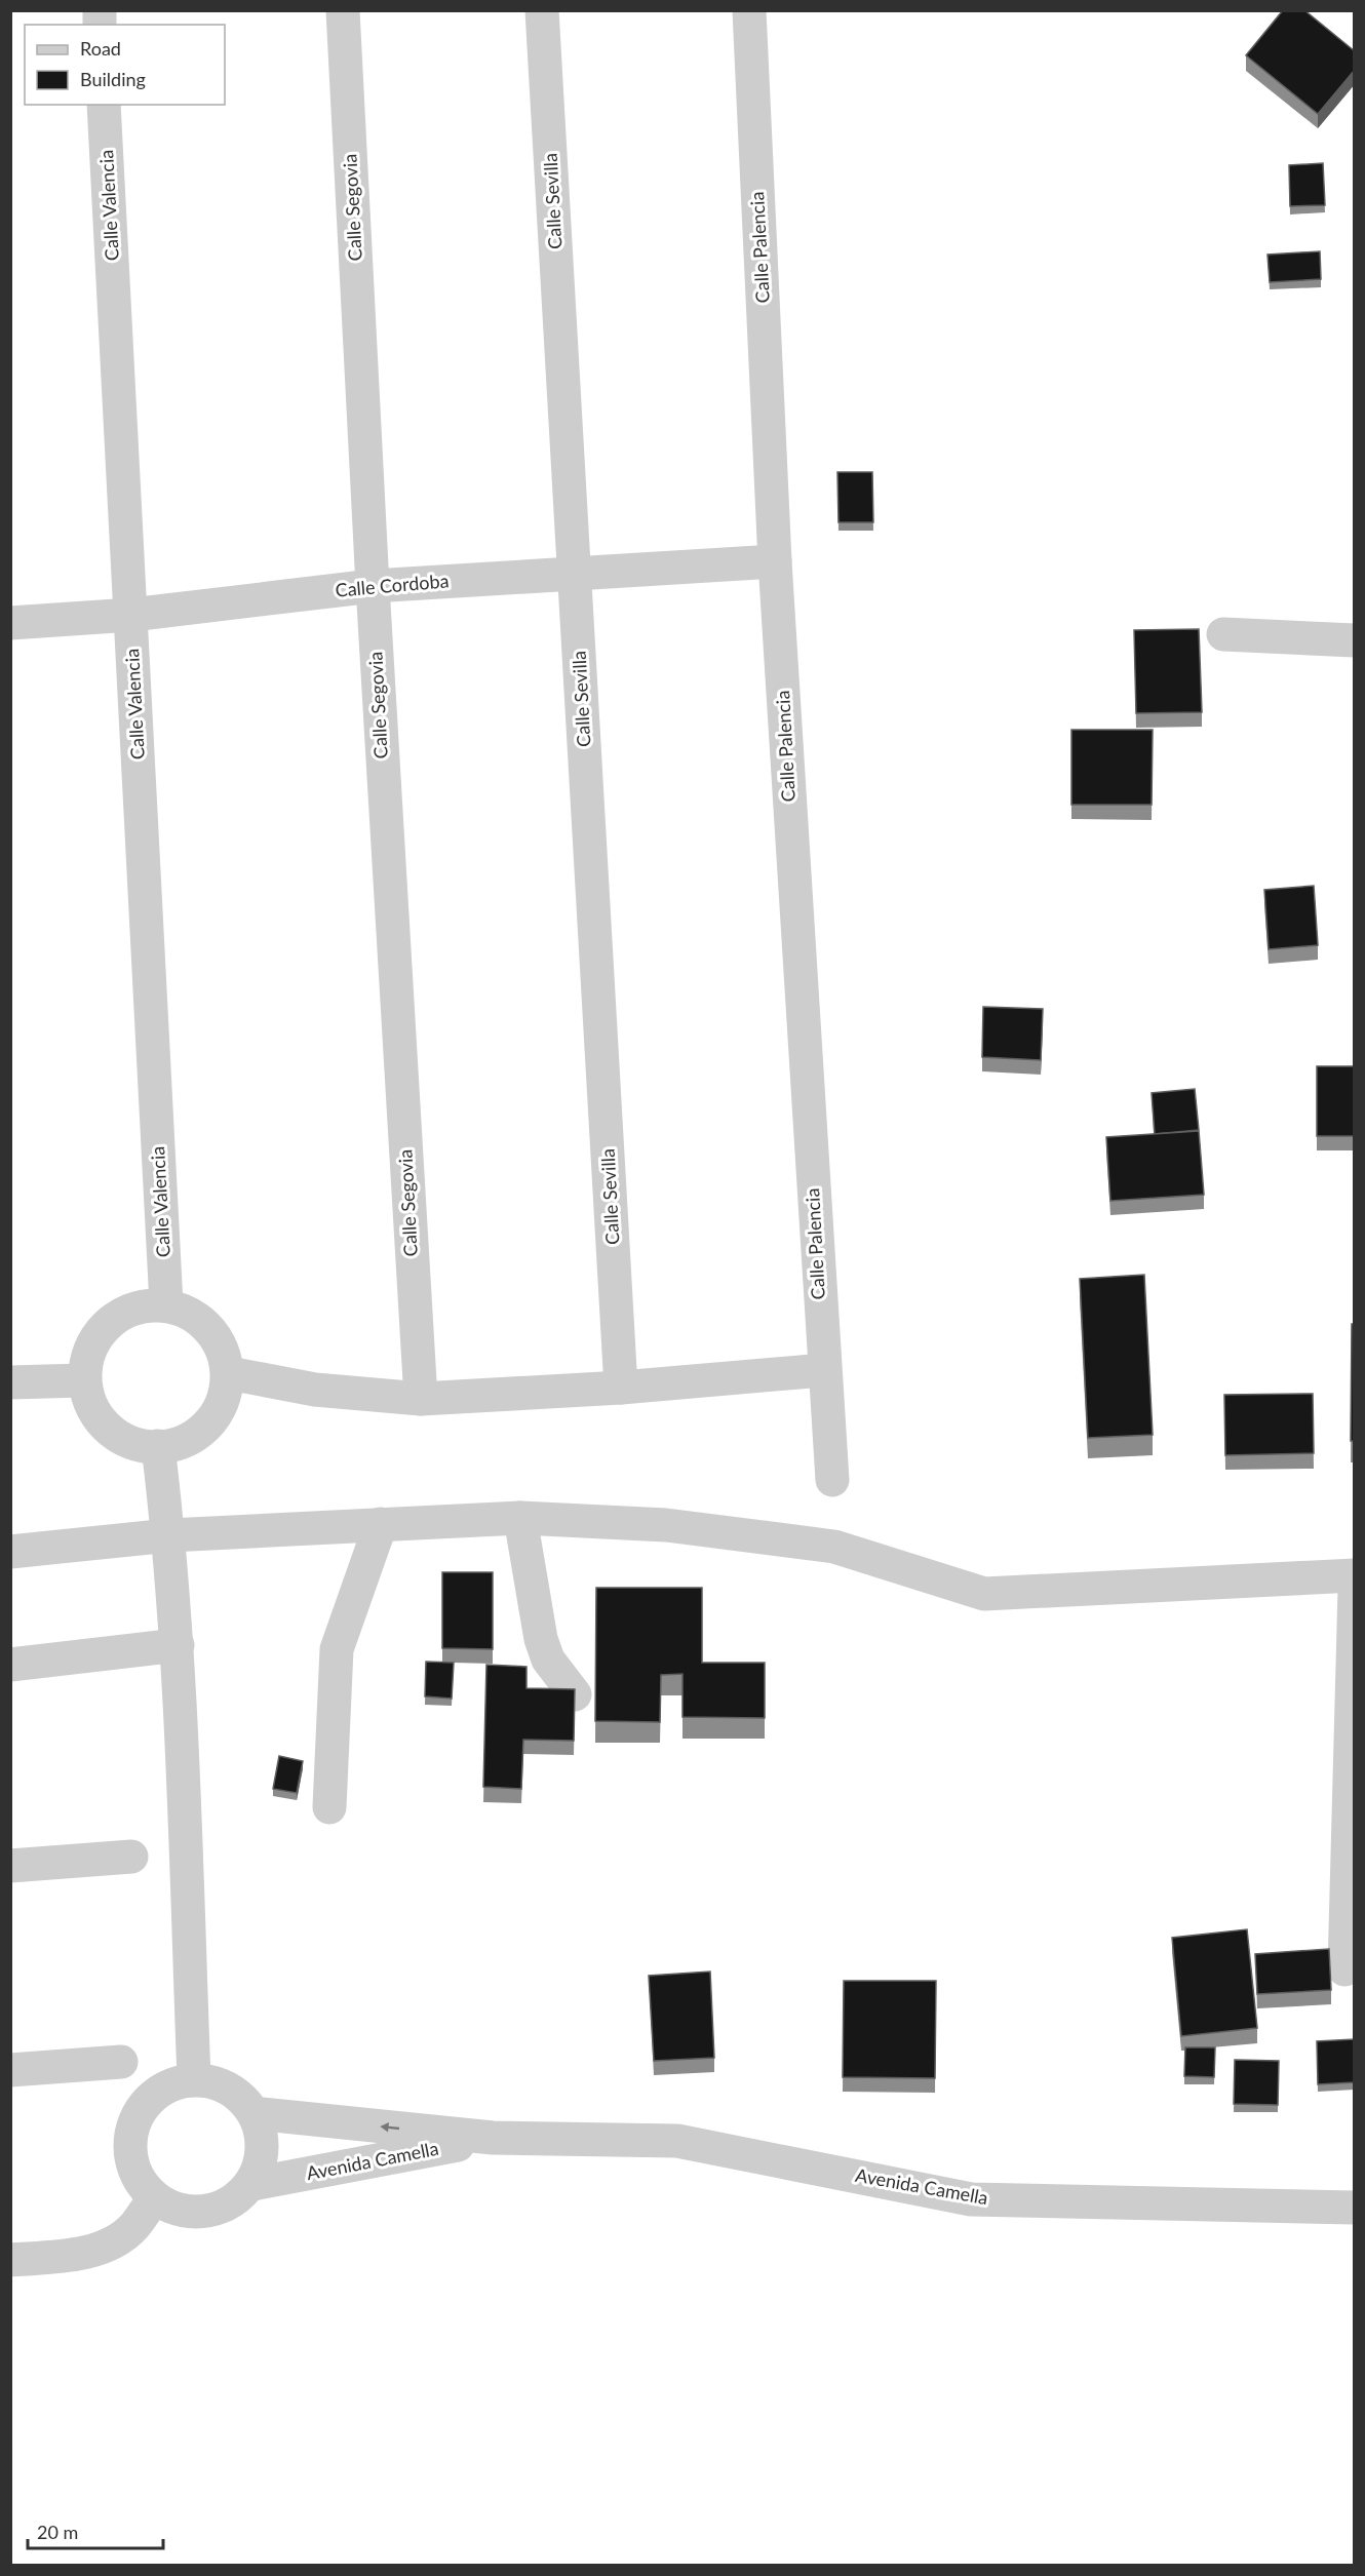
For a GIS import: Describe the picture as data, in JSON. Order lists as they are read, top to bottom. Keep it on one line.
{"streets":{"street":["Calle Sevilla","Calle Valencia","Calle Segovia","Calle Palencia","Calle Cordoba","Avenida Camella"]},"crossings":[["Calle Sevilla","Calle Cordoba"],["Calle Valencia","Calle Cordoba"],["Calle Segovia","Calle Cordoba"],["Calle Palencia","Calle Cordoba"]],"legend":["Road","Building"],"scale_bar":"20 m"}
